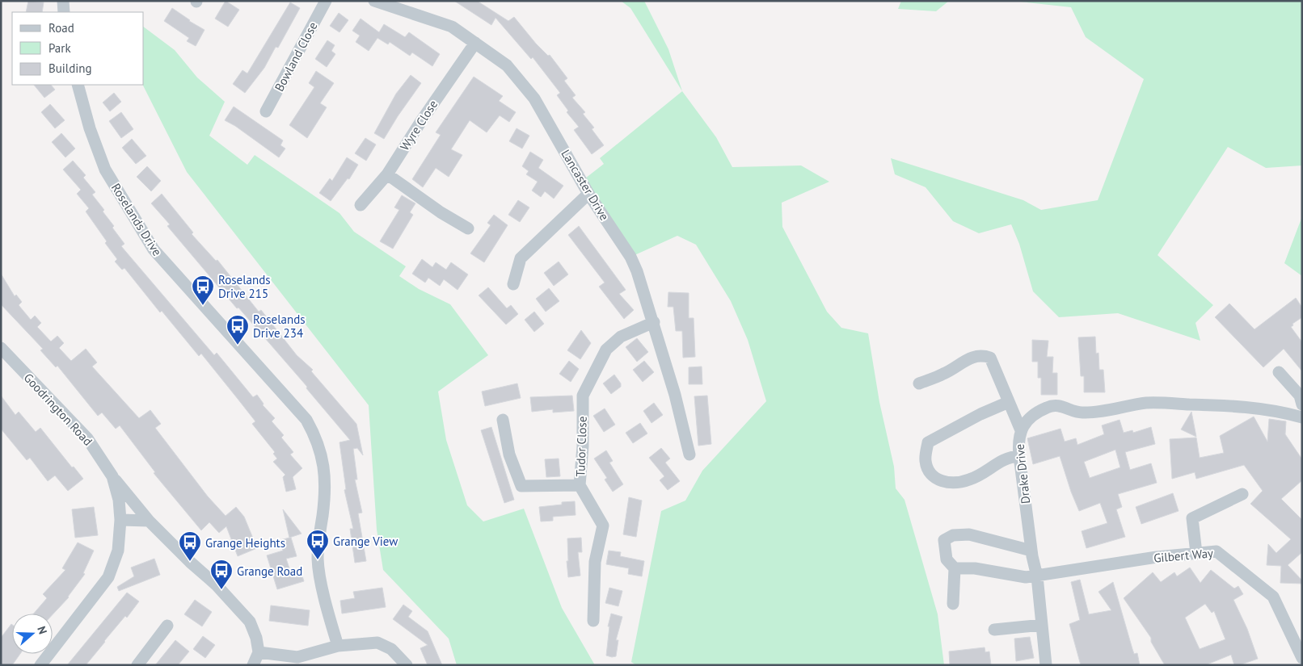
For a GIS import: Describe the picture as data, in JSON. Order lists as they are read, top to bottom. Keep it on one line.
{"streets":{"street":["Bowland Close","Wyre Close","Lancaster Drive","Roselands Drive","Goodrington Road","Tudor Close","Drake Drive","Gilbert Way"]},"crossings":[["Wyre Close","Lancaster Drive"],["Lancaster Drive","Tudor Close"],["Drake Drive","Gilbert Way"]],"places":{"bus stop":["Roselands Drive 215","Roselands Drive 234","Grange View","Grange Heights","Grange Road"]},"legend":["Road","Park","Building"],"north":"right"}
